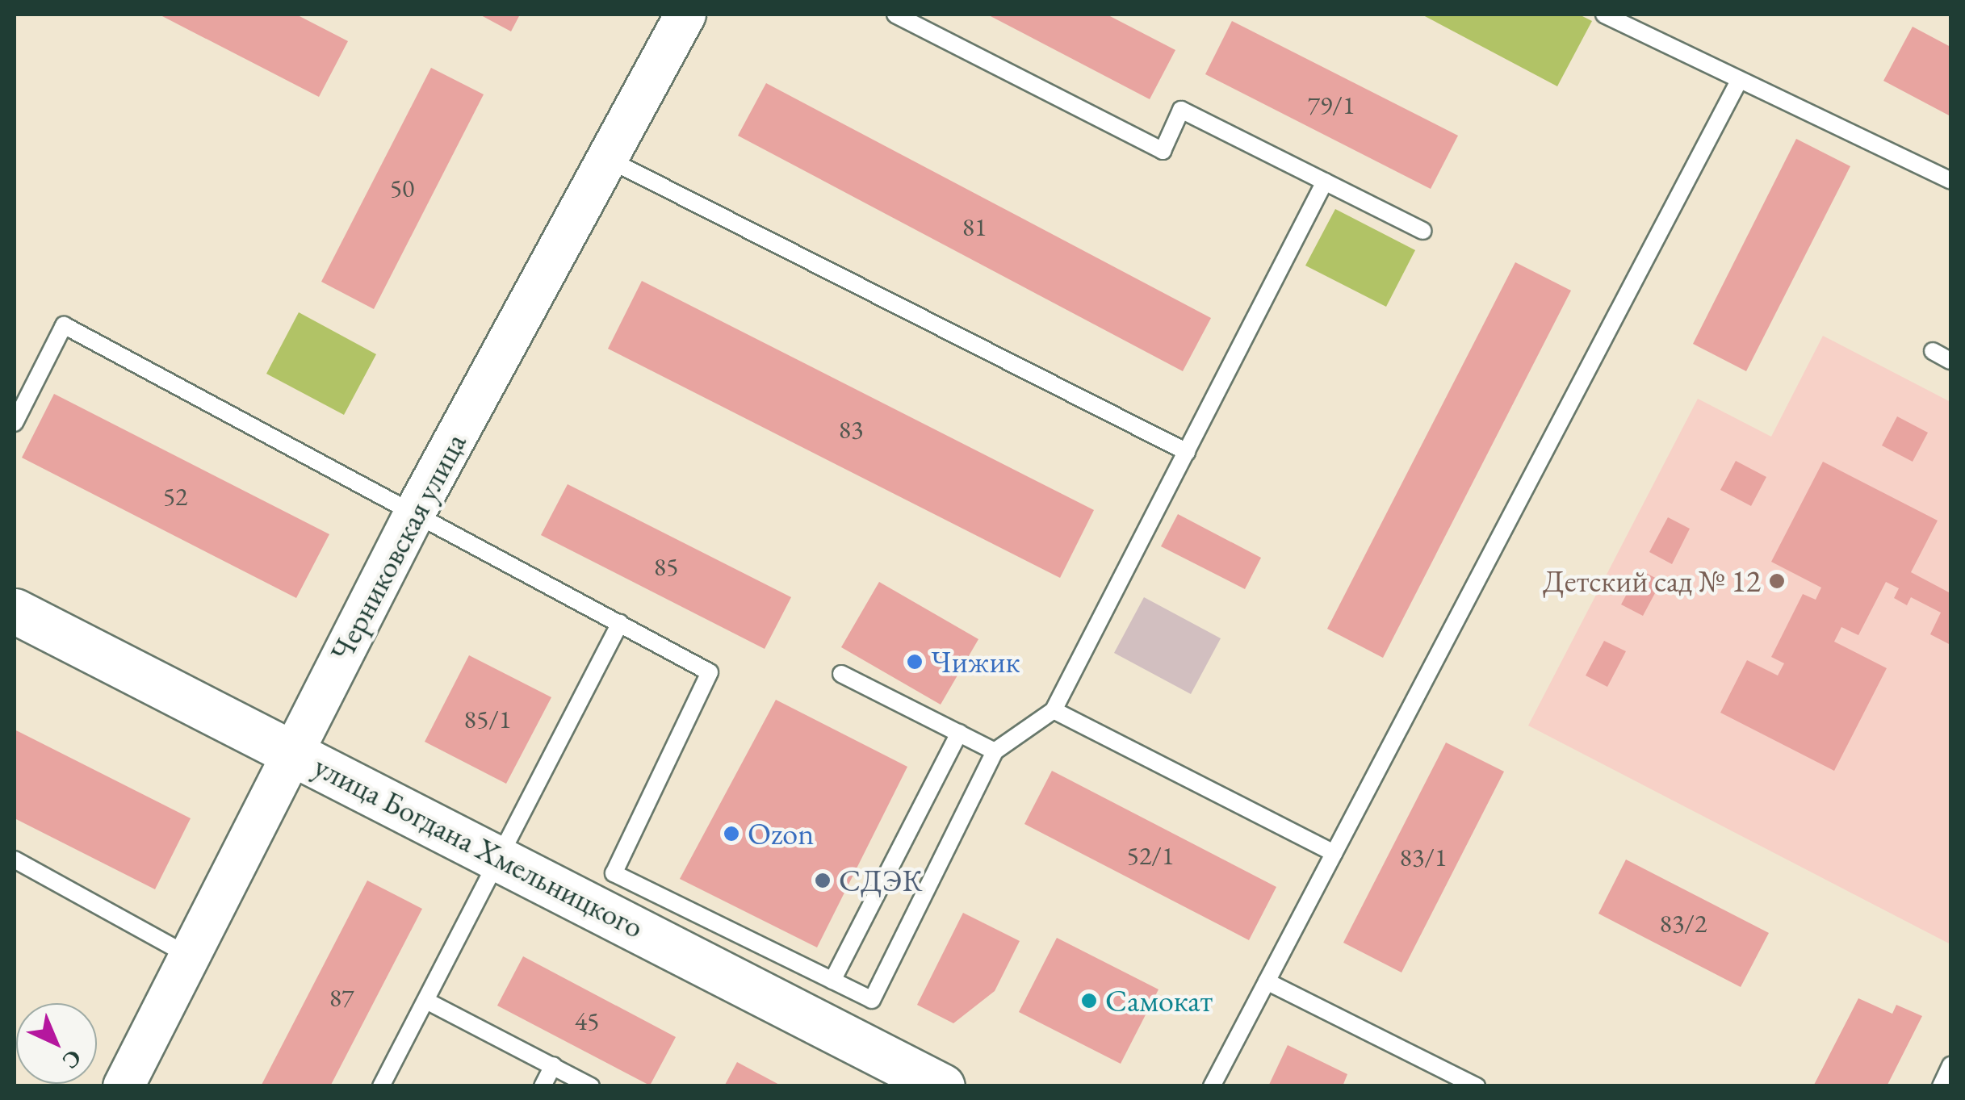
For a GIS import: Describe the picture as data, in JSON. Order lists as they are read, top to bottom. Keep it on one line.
{"streets":{"main road":["улица Богдана Хмельницкого"],"street":["Черниковская улица"]},"crossings":[["Черниковская улица","улица Богдана Хмельницкого"]],"places":["Детский сад № 12","Чижик","Ozon","СДЭК","Самокат"],"house_numbers":["79/1","50","81","83","52","85","85/1","52/1","83/1","83/2","87","45"],"north":"bottom right"}
